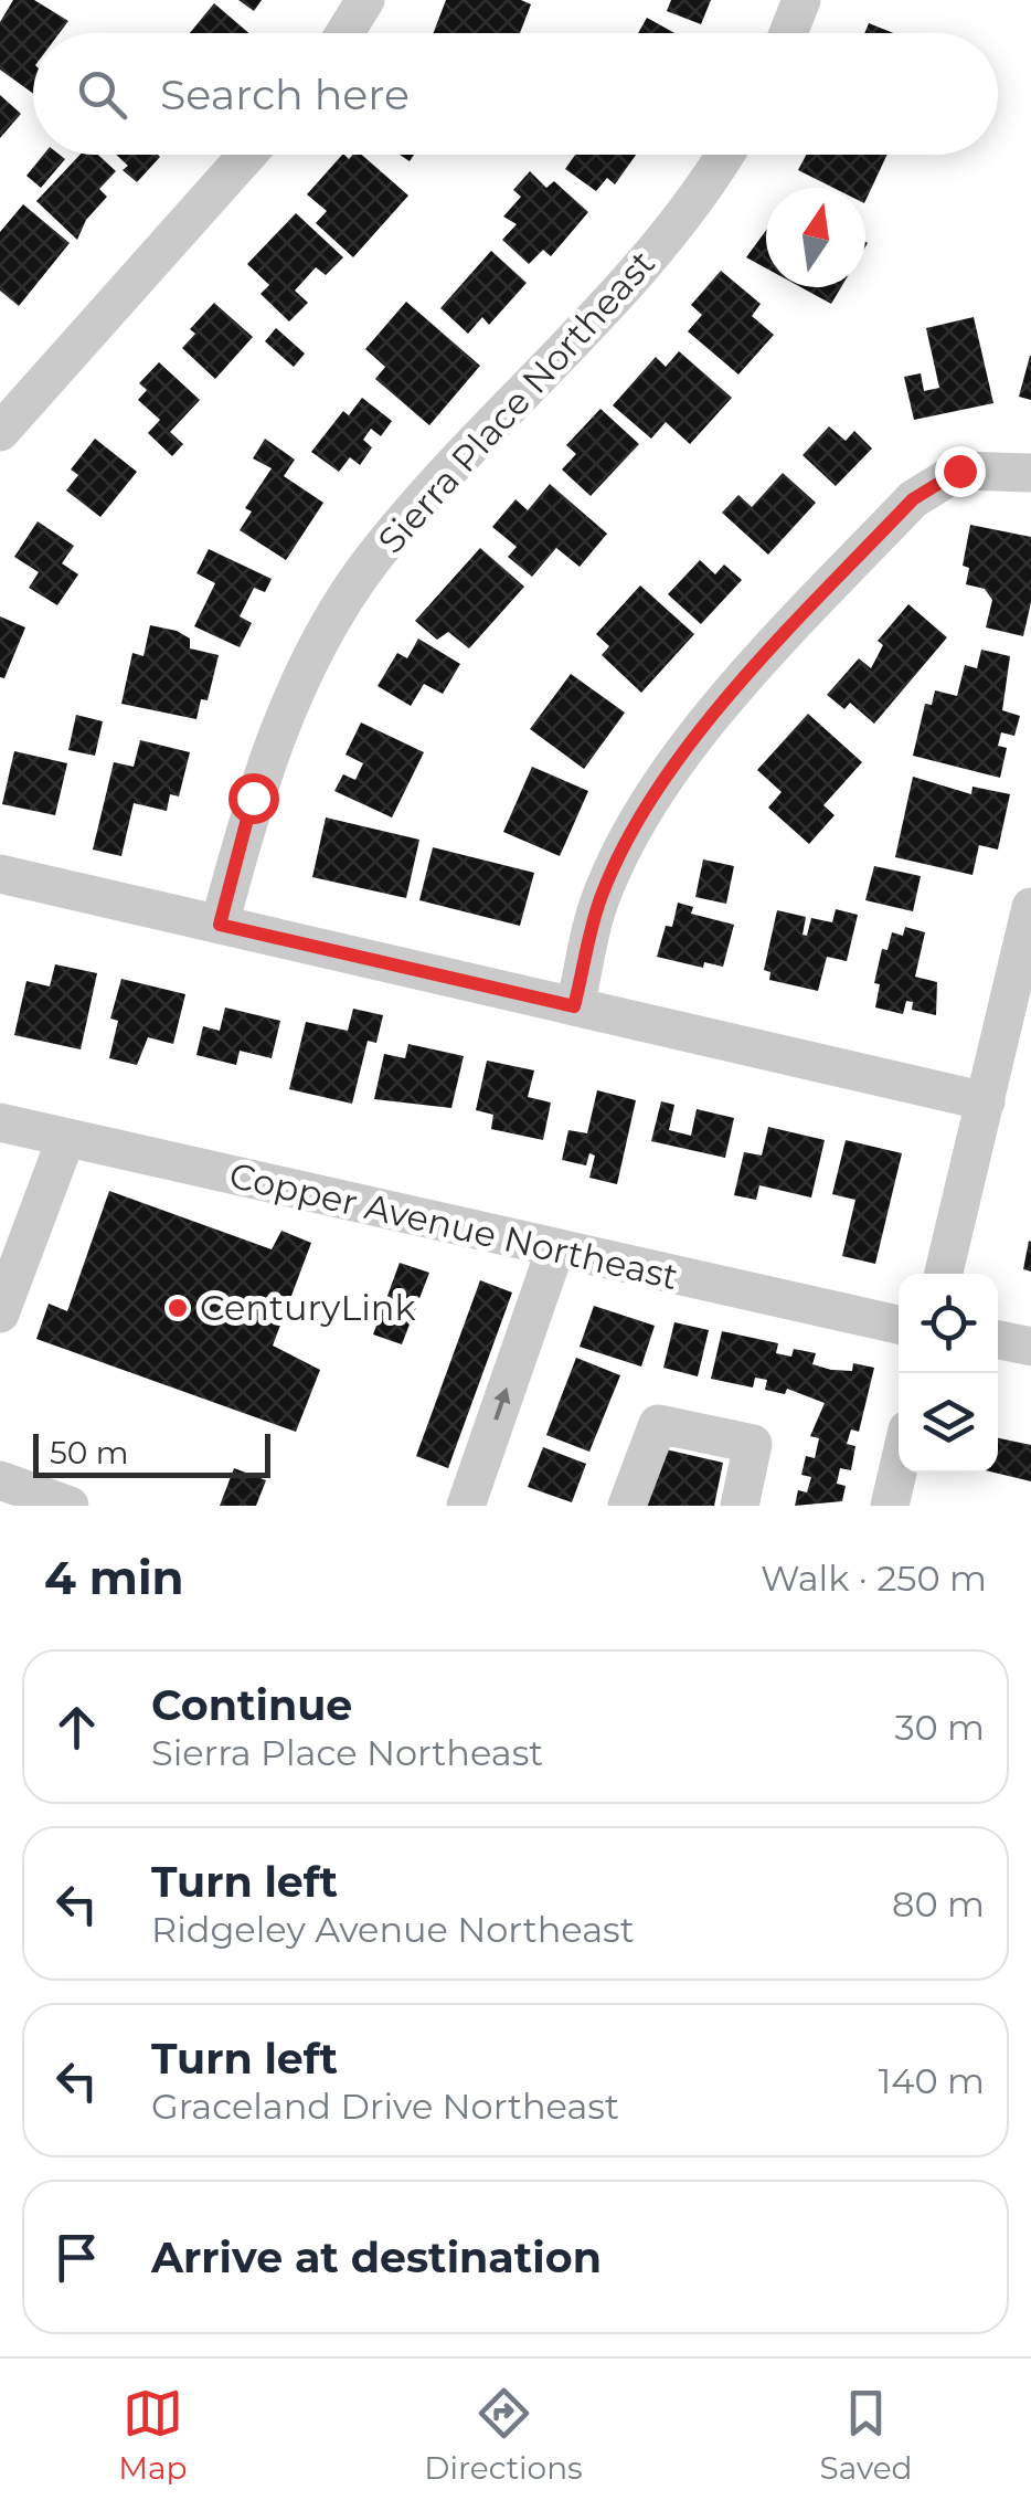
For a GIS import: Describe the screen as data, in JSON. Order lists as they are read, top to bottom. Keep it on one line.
{"streets":{"street":["Sierra Place Northeast","Copper Avenue Northeast"]},"places":["CenturyLink"],"scale_bar":"50 m","north":"top","page":{"search":"Search here","scale":"50 m","heading":["4 min","Walk · 250 m"],"list":[["Continue","Sierra Place Northeast","30 m"],["Turn left","Ridgeley Avenue Northeast","80 m"],["Turn left","Graceland Drive Northeast","140 m"],"Arrive at destination"],"nav":["Map","Directions","Saved"]}}
